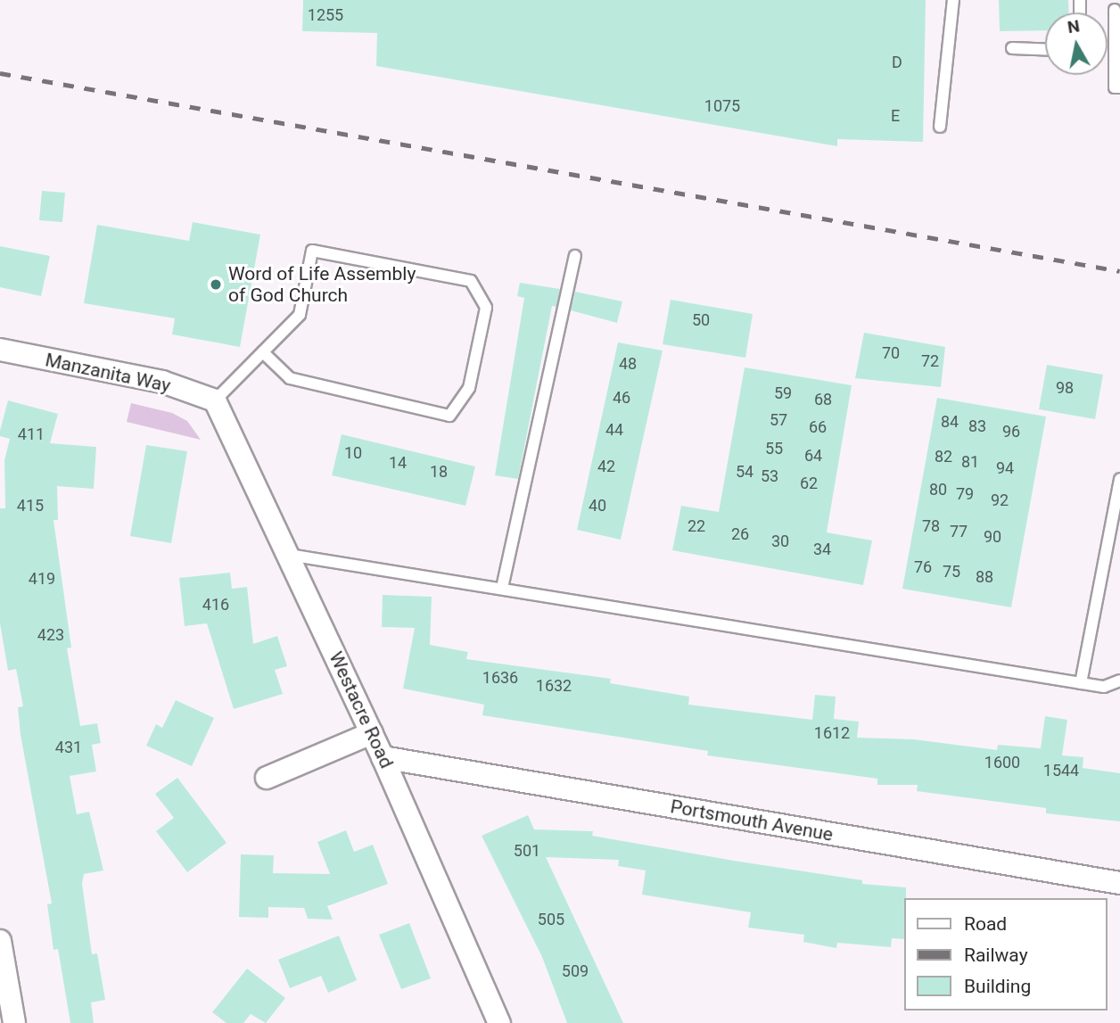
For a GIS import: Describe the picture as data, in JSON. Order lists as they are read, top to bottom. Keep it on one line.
{"streets":{"street":["Manzanita Way","Westacre Road","Portsmouth Avenue"]},"crossings":[["Manzanita Way","Westacre Road"],["Westacre Road","Portsmouth Avenue"]],"places":["Word of Life Assembly of God Church"],"house_numbers":["1255","D","1075","E","50","70","72","48","98","59","46","68","57","84","83","66","44","96","411","55","10","64","82","81","14","42","94","18","54","53","62","80","79","92","415","40","22","78","77","26","90","30","34","76","75","88","419","416","423","1636","1632","1612","431","1600","1544","501","505","509"],"legend":["Road","Railway","Building"],"north":"top"}
